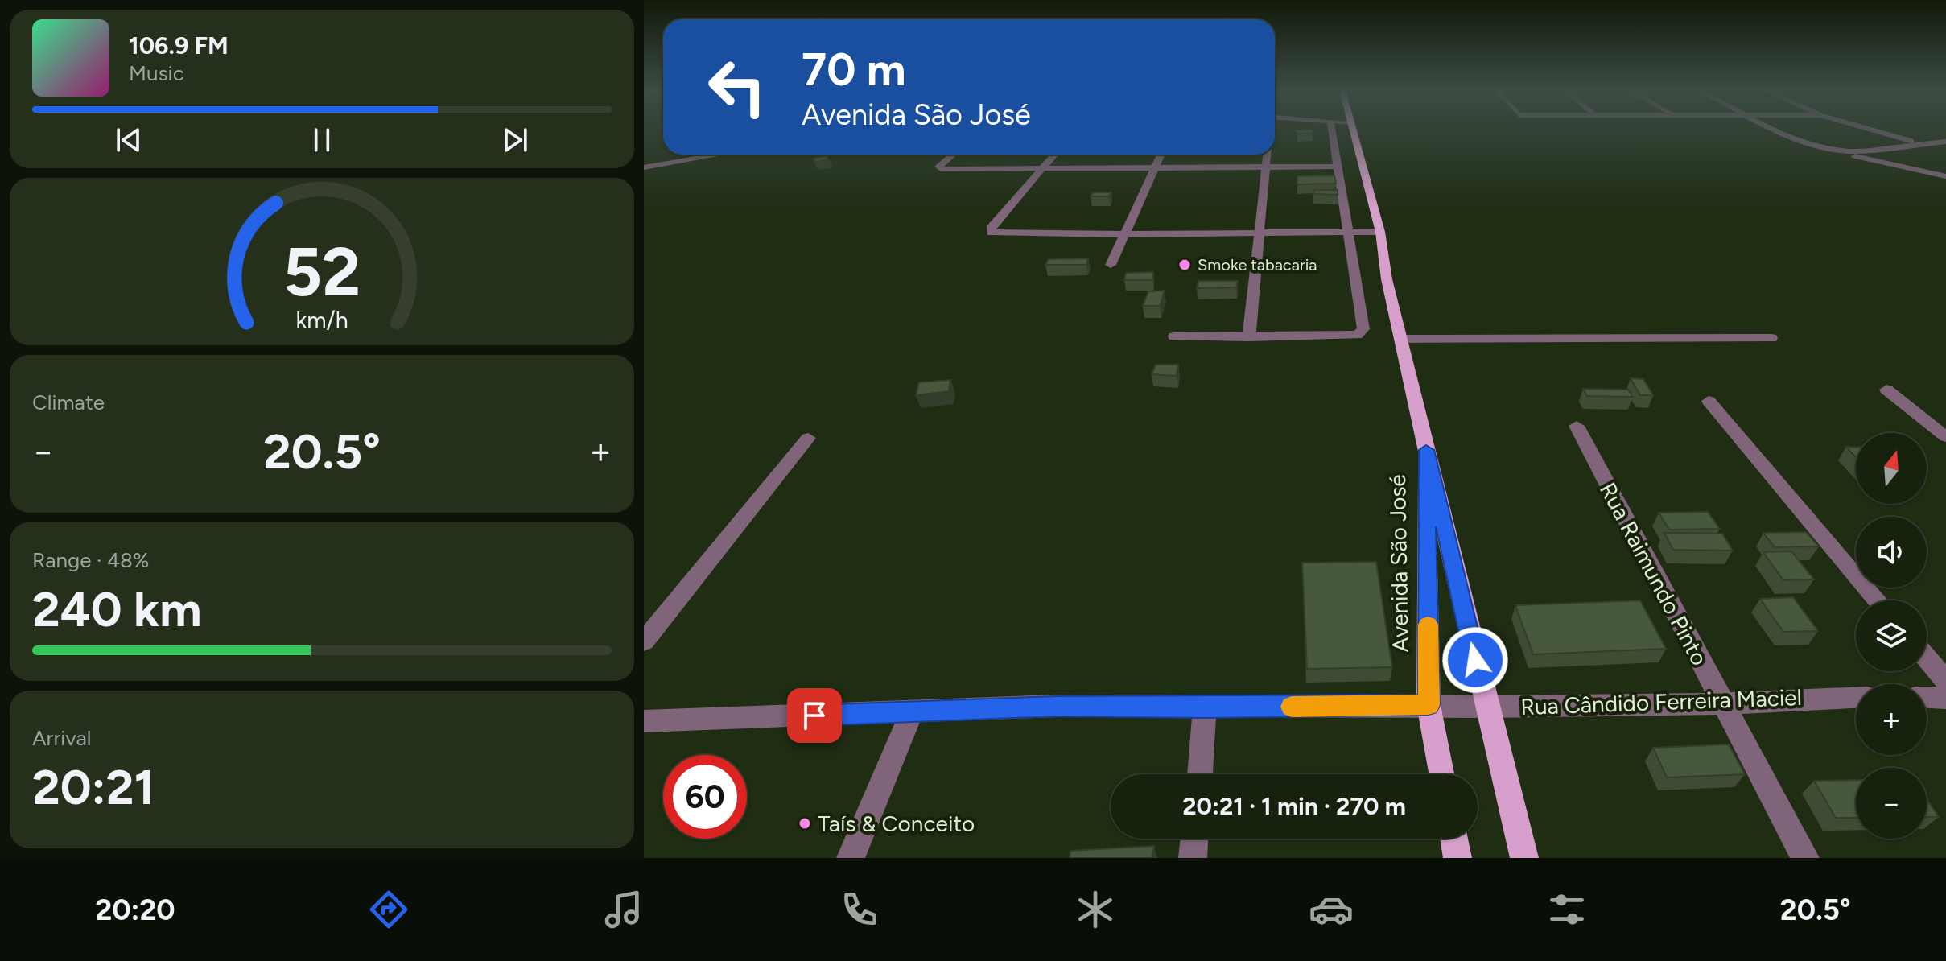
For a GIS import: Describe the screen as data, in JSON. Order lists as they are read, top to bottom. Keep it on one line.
{"streets":{"main road":["Avenida São José"],"street":["Rua Raimundo Pinto","Rua Cândido Ferreira Maciel"]},"crossings":[["Avenida São José","Rua Cândido Ferreira Maciel"],["Rua Raimundo Pinto","Rua Cândido Ferreira Maciel"]],"places":["Smoke tabacaria","Taís & Conceito"],"north":"top","page":{"song":["106.9 FM","Music"],"turn":["70 m","Avenida São José"],"tile":["Climate",["Range · 48%","240 km"],["Arrival","20:21"]],"heat":["−","20.5°","+"],"map_buttons":["+","−"],"limit":"60","trip":"20:21 · 1 min · 270 m","tabs":["20:20","20.5°"],"gauge":["52","km/h"]}}
